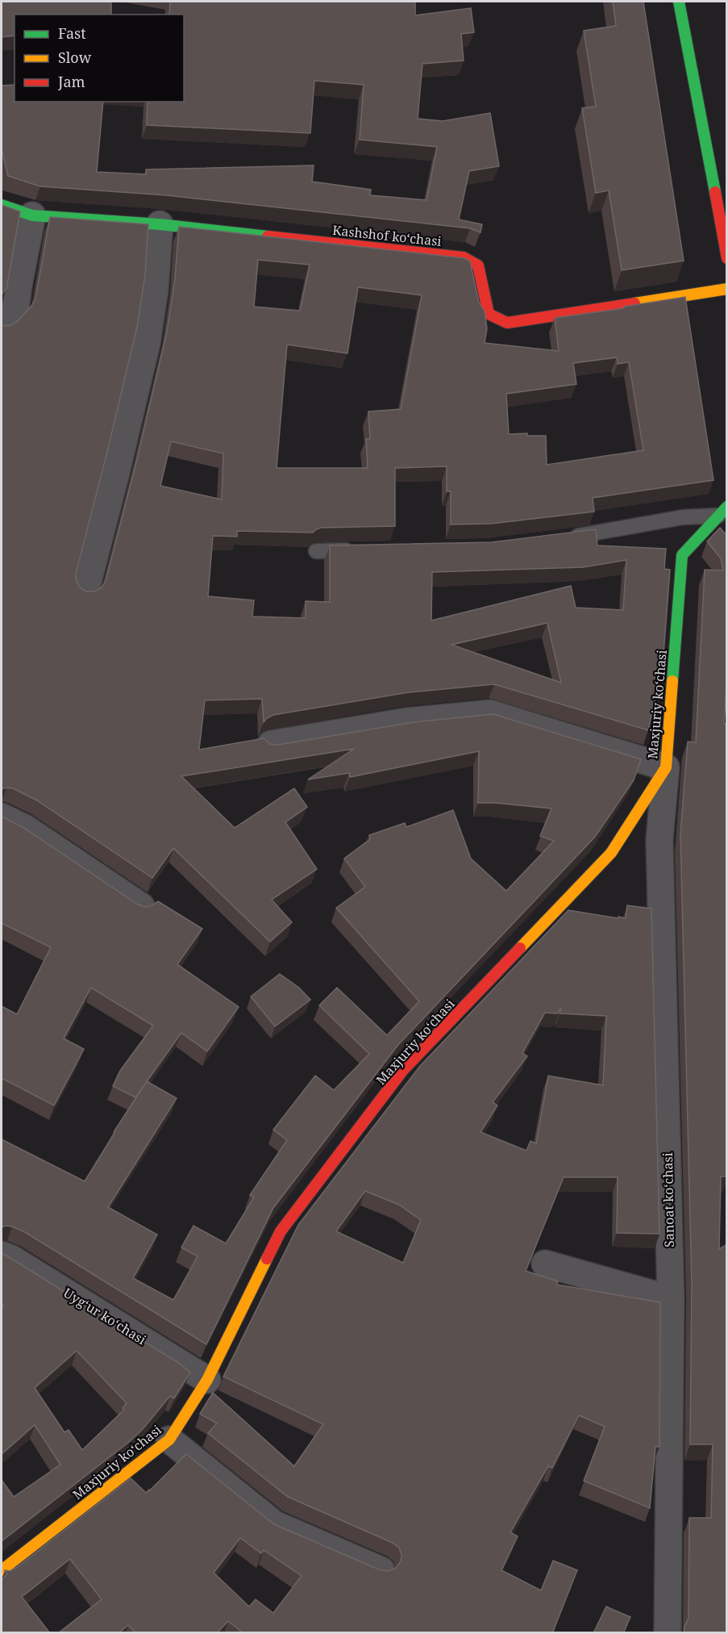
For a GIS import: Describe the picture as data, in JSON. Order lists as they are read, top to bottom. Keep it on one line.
{"streets":{"street":["Kashshof koʻchasi","Maxjuriy koʻchasi","Sanoat koʻchasi","Uygʻur koʻchasi"]},"crossings":[["Maxjuriy koʻchasi","Sanoat koʻchasi"],["Maxjuriy koʻchasi","Uygʻur koʻchasi"]],"legend":["Fast","Slow","Jam"]}
